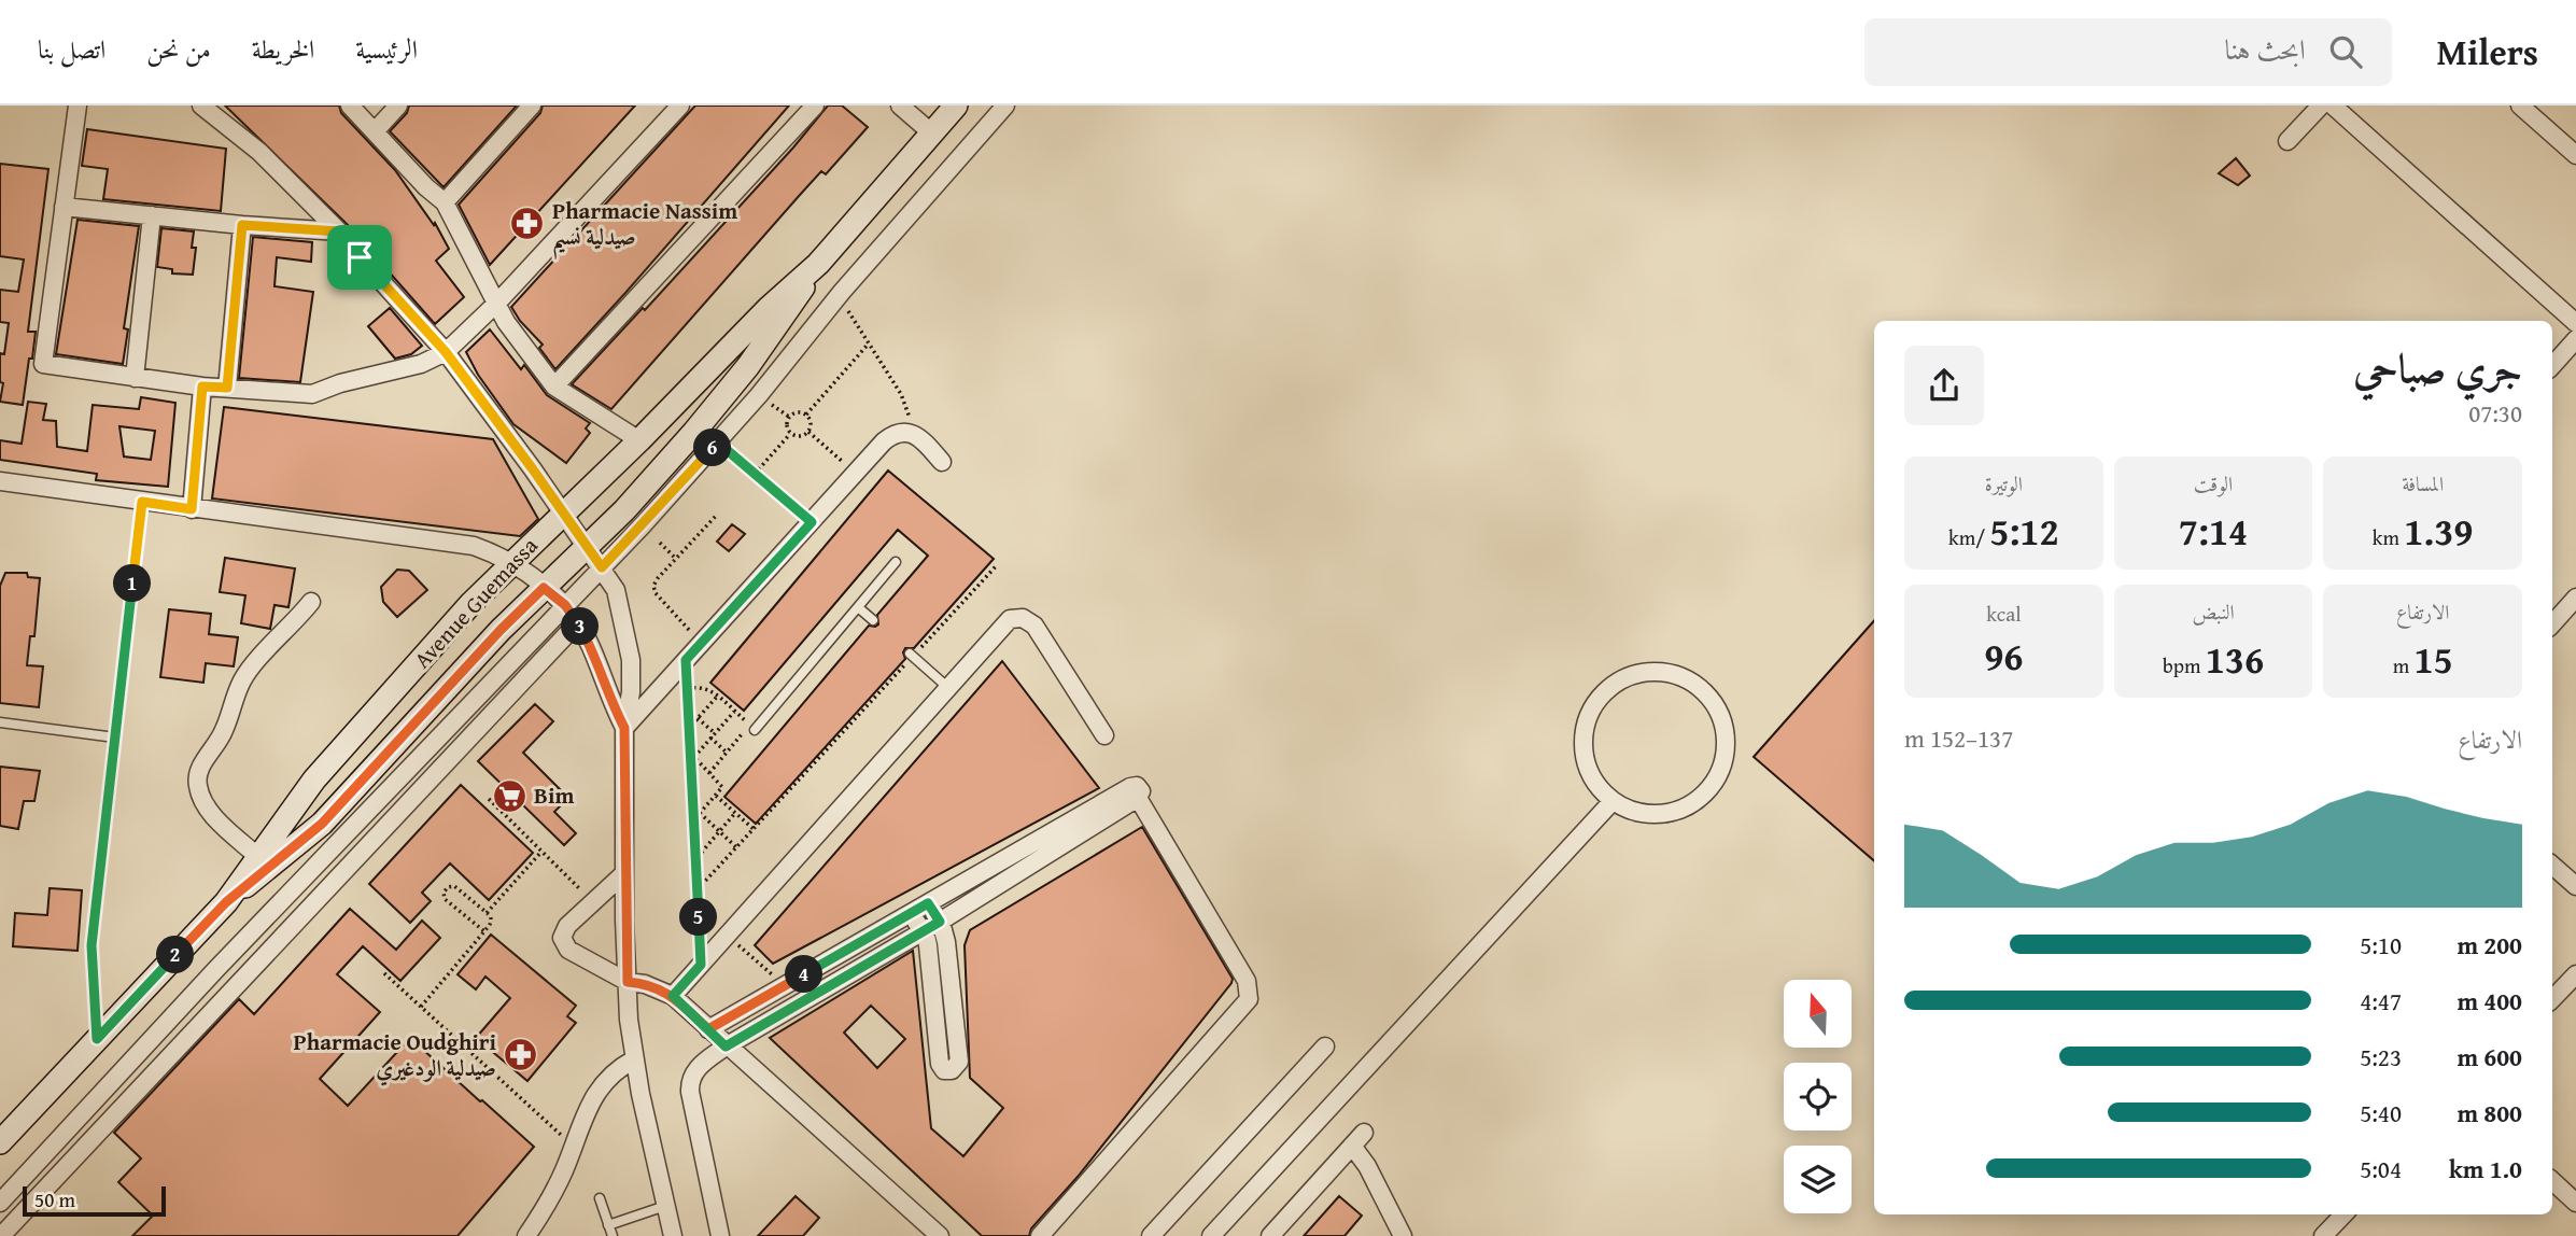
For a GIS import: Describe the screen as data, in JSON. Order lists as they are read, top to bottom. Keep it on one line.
{"streets":{"main road":["Avenue Guemassa"]},"places":{"pharmacy":["Pharmacie Nassim صيدلية نسيم","Pharmacie Oudghiri صيدلية الودغيري"],"supermarket":["Bim"]},"scale_bar":"50 m","north":"top","page":{"header":"Milers","search":"ابحث هنا","nav":["الرئيسية","الخريطة","من نحن","اتصل بنا"],"heading":["جري صباحي","07:30"],"pins":["6","1","3","5","2","4"],"stats":[["المسافة","1.39 km"],["الوقت","7:14"],["الوتيرة","5:12 /km"],["الارتفاع","15 m"],["النبض","136 bpm"],["kcal","96"]],"chart":["الارتفاع","137–152 m"],"list":[{"name":"200 m","note":"5:10"},{"name":"400 m","note":"4:47"},{"name":"600 m","note":"5:23"},{"name":"800 m","note":"5:40"},{"name":"1.0 km","note":"5:04"}],"scale":"50 m"}}
